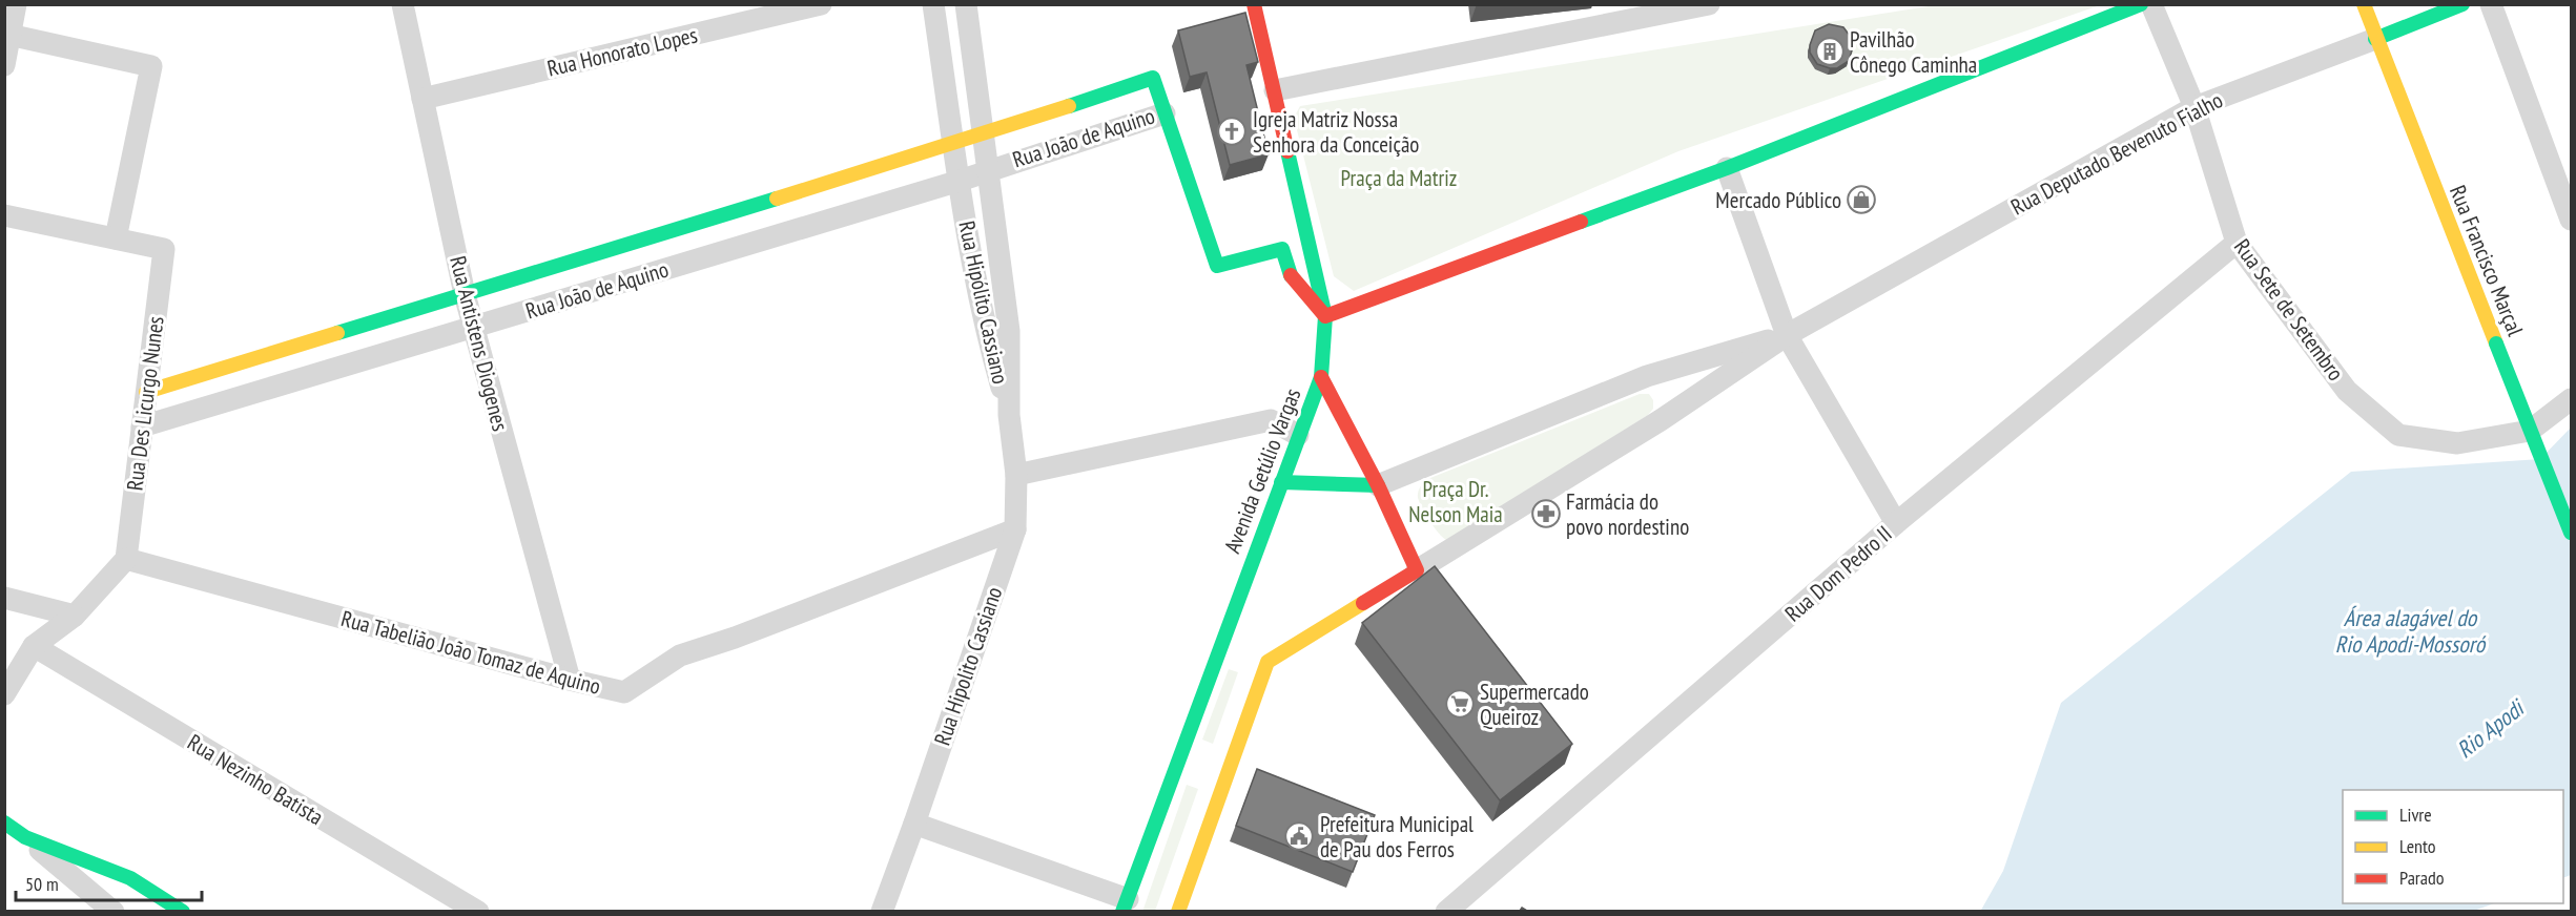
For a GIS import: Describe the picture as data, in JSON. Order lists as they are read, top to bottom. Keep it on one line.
{"streets":{"street":["Rua Honorato Lopes","Rua João de Aquino","Rua Deputado Bevenuto Fialho","Rua Francisco Marçal","Rua Hipólito Cassiano","Rua Sete de Setembro","Rua Antistens Diogenes","Rua Des Licurgo Nunes","Avenida Getúlio Vargas","Rua Dom Pedro II","Rua Tabelião João Tomaz de Aquino","Rua Hipolito Cassiano","Rua Nezinho Batista"]},"crossings":[["Rua Honorato Lopes","Rua Antistens Diogenes"],["Rua João de Aquino","Rua Hipólito Cassiano"],["Rua João de Aquino","Rua Antistens Diogenes"],["Rua João de Aquino","Rua Des Licurgo Nunes"],["Rua Deputado Bevenuto Fialho","Rua Francisco Marçal"],["Rua Deputado Bevenuto Fialho","Rua Sete de Setembro"],["Rua Hipólito Cassiano","Rua Hipolito Cassiano"],["Rua Sete de Setembro","Rua Dom Pedro II"],["Rua Antistens Diogenes","Rua Tabelião João Tomaz de Aquino"],["Rua Des Licurgo Nunes","Rua Tabelião João Tomaz de Aquino"],["Rua Tabelião João Tomaz de Aquino","Rua Hipolito Cassiano"]],"water":["Área alagável do Rio Apodi-Mossoró","Rio Apodi"],"parks":["Praça da Matriz","Praça Dr. Nelson Maia"],"places":{"building":["Pavilhão Cônego Caminha"],"church":["Igreja Matriz Nossa Senhora da Conceição"],"shop":["Mercado Público"],"pharmacy":["Farmácia do povo nordestino"],"supermarket":["Supermercado Queiroz"],"public building":["Prefeitura Municipal de Pau dos Ferros"]},"legend":["Livre","Lento","Parado"],"scale_bar":"50 m"}
